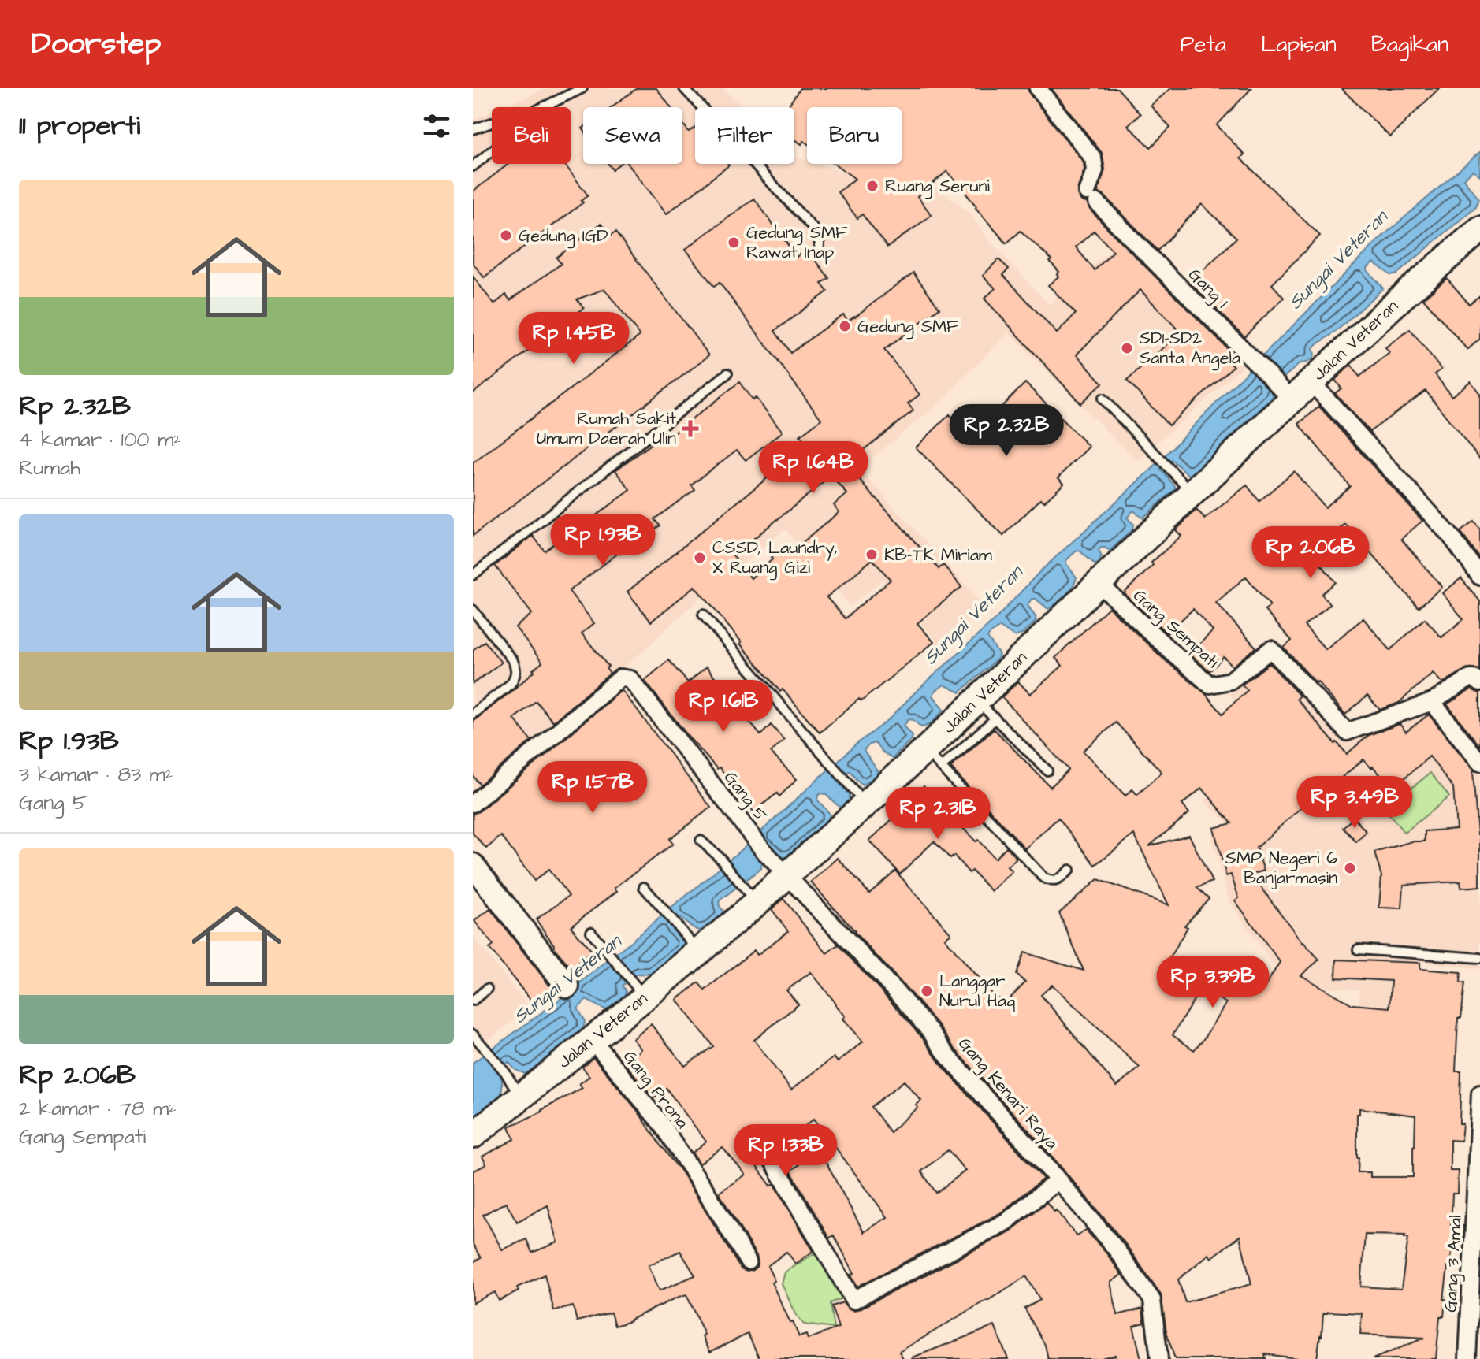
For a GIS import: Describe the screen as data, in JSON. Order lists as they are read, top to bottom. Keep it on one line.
{"streets":{"main road":["Jalan Veteran"],"street":["Gang 1","Gang Sempati","Gang 5","Gang Prona","Gang Kenari Raya","Gang 3 Amal"]},"crossings":[["Gang 1","Jalan Veteran"],["Jalan Veteran","Gang Sempati"],["Jalan Veteran","Gang 5"],["Jalan Veteran","Gang Prona"],["Jalan Veteran","Gang Kenari Raya"],["Gang 5","Gang Kenari Raya"]],"water":["Sungai Veteran"],"places":{"other":["Ruang Seruni","Gedung IGD","Gedung SMF Rawat Inap","Gedung SMF","SD1-SD2 Santa Angela","KB-TK Miriam","CSSD, Laundry, X Ruang Gizi","SMP Negeri 6 Banjarmasin","Langgar Nurul Haq"],"health":["Rumah Sakit Umum Daerah Ulin"]},"page":{"header":"Doorstep","nav":["Peta","Lapisan","Bagikan"],"heading":"11 properti","chip":["Beli","Sewa","Filter","Baru"],"list":[{"name":"Rp 2.32B","note":"4 kamar · 100 m² · Rumah"},{"name":"Rp 1.93B","note":"3 kamar · 83 m² · Gang 5"},{"name":"Rp 2.06B","note":"2 kamar · 78 m² · Gang Sempati"}],"price":["Rp 1.45B","Rp 2.32B","Rp 1.64B","Rp 1.93B","Rp 2.06B","Rp 1.61B","Rp 1.57B","Rp 3.49B","Rp 2.31B","Rp 3.39B","Rp 1.33B"]}}
